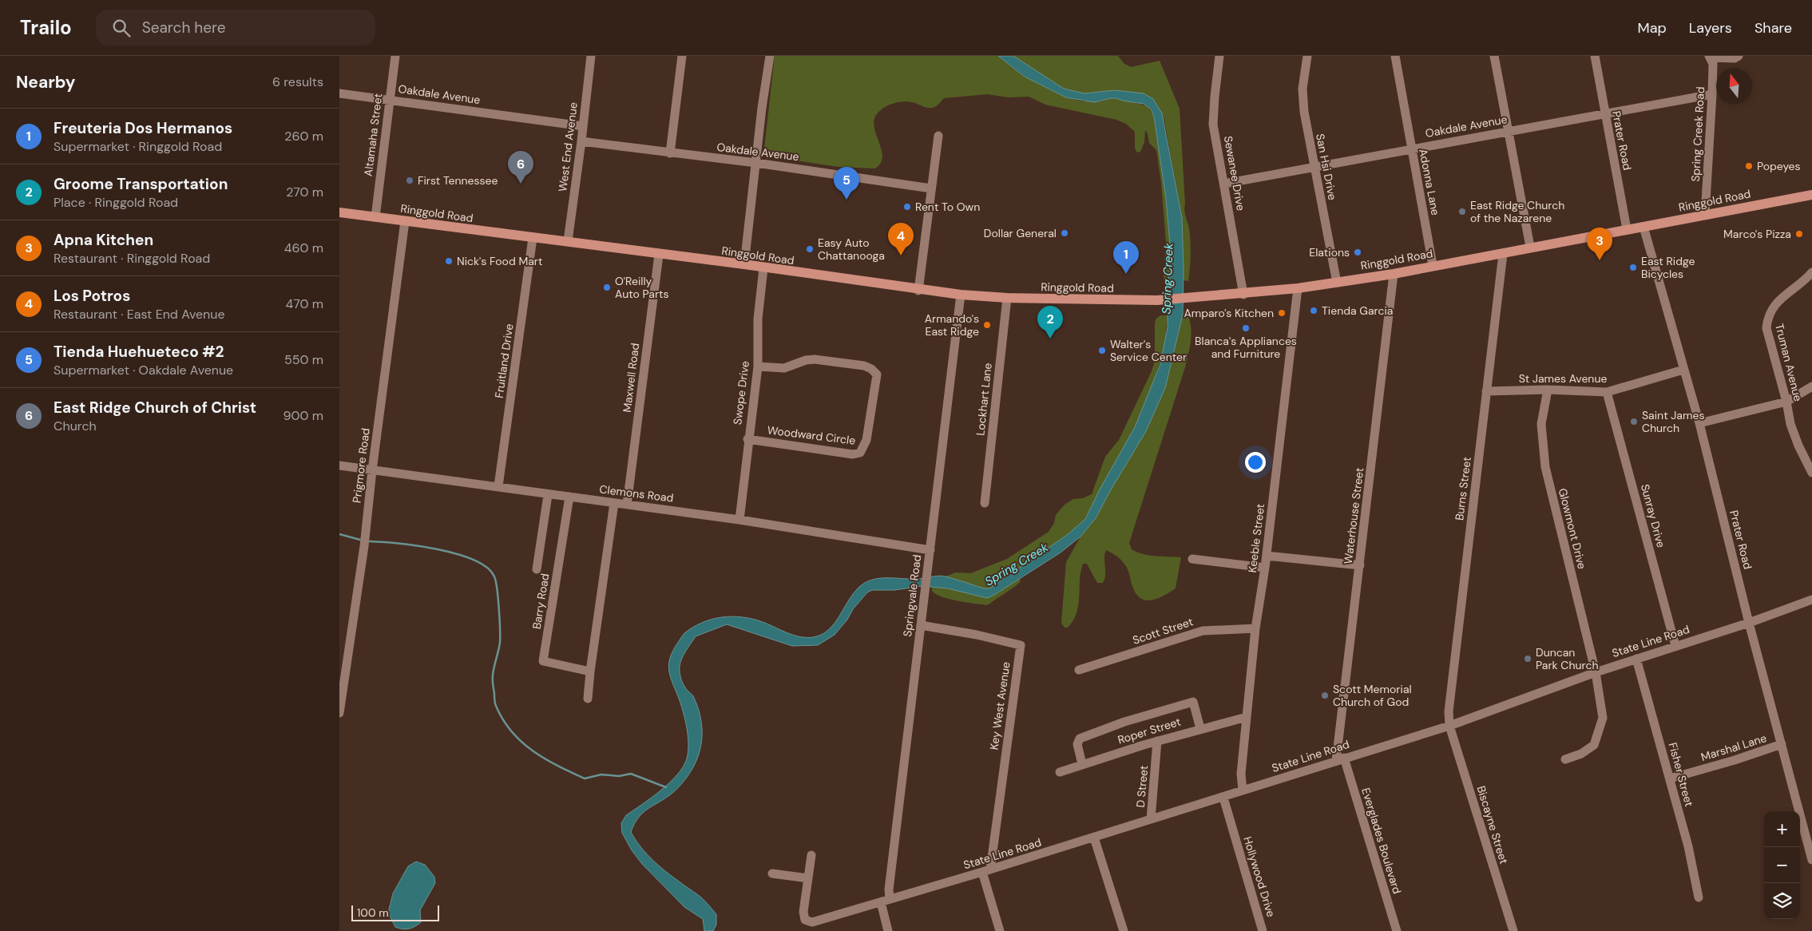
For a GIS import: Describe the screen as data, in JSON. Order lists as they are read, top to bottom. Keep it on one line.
{"streets":{"main road":["Ringgold Road"],"street":["Oakdale Avenue","Spring Creek Road","Altamaha Street","Prater Road","West End Avenue","San Hsi Drive","Sewanee Drive","Adonna Lane","Fruitland Drive","Truman Avenue","Maxwell Road","St James Avenue","Swope Drive","Lockhart Lane","Woodward Circle","Prigmore Road","Burns Street","Clemons Road","Waterhouse Street","Sunray Drive","Glowmont Drive","Keeble Street","Springvale Road","Barry Road","Scott Street","State Line Road","Key West Avenue","Roper Street","Marshal Lane","Fisher Street","D Street","Biscayne Street","Everglades Boulevard","Hollywood Drive"]},"crossings":[["Oakdale Avenue","Spring Creek Road"],["Oakdale Avenue","Altamaha Street"],["Oakdale Avenue","Prater Road"],["Oakdale Avenue","West End Avenue"],["Oakdale Avenue","San Hsi Drive"],["Oakdale Avenue","Sewanee Drive"],["Oakdale Avenue","Adonna Lane"],["Spring Creek Road","Ringgold Road"],["Altamaha Street","Ringgold Road"],["Prater Road","Ringgold Road"],["Prater Road","St James Avenue"],["Prater Road","State Line Road"],["Prater Road","Marshal Lane"],["West End Avenue","Ringgold Road"],["San Hsi Drive","Ringgold Road"],["Sewanee Drive","Ringgold Road"],["Adonna Lane","Ringgold Road"],["Ringgold Road","Fruitland Drive"],["Ringgold Road","Maxwell Road"],["Ringgold Road","Swope Drive"],["Ringgold Road","Lockhart Lane"],["Ringgold Road","Prigmore Road"],["Ringgold Road","Burns Street"],["Ringgold Road","Waterhouse Street"],["Ringgold Road","Keeble Street"],["Ringgold Road","Springvale Road"],["Fruitland Drive","Clemons Road"],["Maxwell Road","Clemons Road"],["St James Avenue","Burns Street"],["St James Avenue","Sunray Drive"],["St James Avenue","Glowmont Drive"],["Swope Drive","Woodward Circle"],["Swope Drive","Clemons Road"],["Prigmore Road","Clemons Road"],["Burns Street","State Line Road"],["Burns Street","Biscayne Street"],["Clemons Road","Springvale Road"],["Clemons Road","Barry Road"],["Waterhouse Street","State Line Road"],["Waterhouse Street","Everglades Boulevard"],["Sunray Drive","State Line Road"],["Glowmont Drive","State Line Road"],["Keeble Street","Scott Street"],["Keeble Street","State Line Road"],["Keeble Street","Roper Street"],["Springvale Road","State Line Road"],["Springvale Road","Key West Avenue"],["State Line Road","Key West Avenue"],["State Line Road","Fisher Street"],["State Line Road","D Street"],["State Line Road","Biscayne Street"],["State Line Road","Everglades Boulevard"],["State Line Road","Hollywood Drive"],["Roper Street","D Street"],["Marshal Lane","Fisher Street"]],"water":["Spring Creek"],"places":["Popeyes","First Tennessee","Rent To Own","East Ridge Church of the Nazarene","Dollar General","Marco's Pizza","Easy Auto Chattanooga","Elations","Nick's Food Mart","East Ridge Bicycles","O'Reilly Auto Parts","Tienda Garcia","Amparo's Kitchen","Armando's East Ridge","Blanca's Appliances and Furniture","Walter's Service Center","Saint James Church","Duncan Park Church","Scott Memorial Church of God"],"scale_bar":"100 m","north":"top","page":{"header":"Trailo","search":"Search here","nav":["Map","Layers","Share"],"heading":["Nearby","6 results"],"list":[{"mark":"1","name":"Freuteria Dos Hermanos","note":"Supermarket · Ringgold Road","value":"260 m"},{"mark":"2","name":"Groome Transportation","note":"Place · Ringgold Road","value":"270 m"},{"mark":"3","name":"Apna Kitchen","note":"Restaurant · Ringgold Road","value":"460 m"},{"mark":"4","name":"Los Potros","note":"Restaurant · East End Avenue","value":"470 m"},{"mark":"5","name":"Tienda Huehueteco #2","note":"Supermarket · Oakdale Avenue","value":"550 m"},{"mark":"6","name":"East Ridge Church of Christ","note":"Church","value":"900 m"}],"pins":["6","5","4","3","1","2"],"map_buttons":["+","−"],"scale":"100 m"}}
